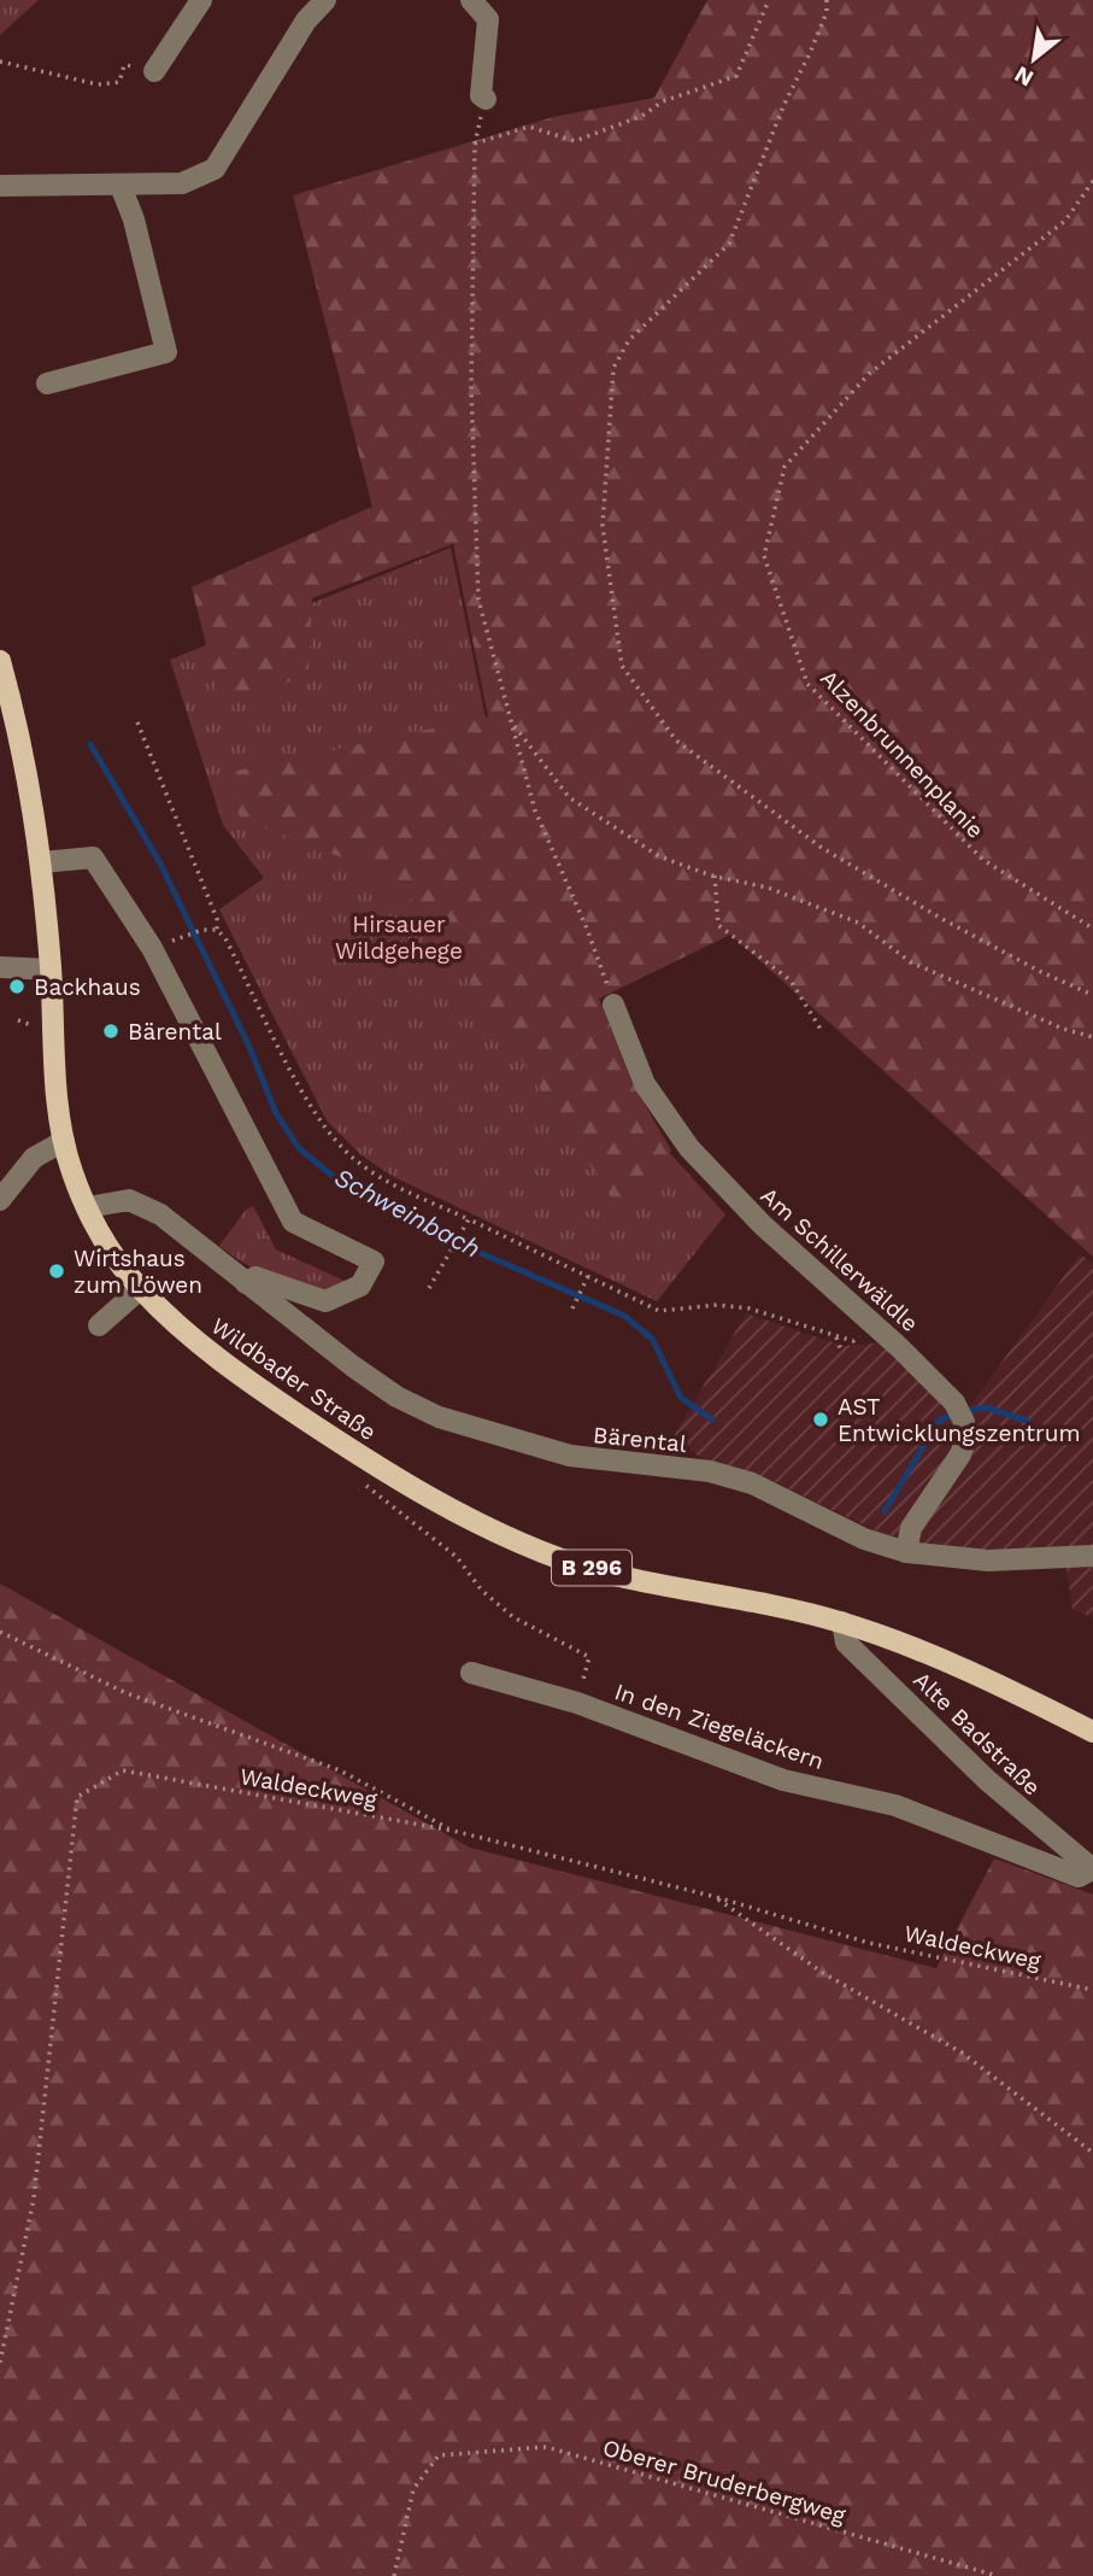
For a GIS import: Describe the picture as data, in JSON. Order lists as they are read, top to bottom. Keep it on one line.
{"streets":{"main road":["Wildbader Straße","B 296"],"street":["Am Schillerwäldle","Bärental","In den Ziegeläckern","Alte Badstraße"],"path":["Alzenbrunnenplanie","Waldeckweg","Oberer Bruderbergweg"]},"crossings":[["Am Schillerwäldle","Bärental"],["Wildbader Straße","Bärental"],["Wildbader Straße","Alte Badstraße"],["In den Ziegeläckern","Alte Badstraße"]],"water":["Schweinbach"],"parks":["Hirsauer Wildgehege"],"places":["Backhaus","Bärental","Wirtshaus zum Löwen","AST Entwicklungszentrum"],"north":"bottom left"}
